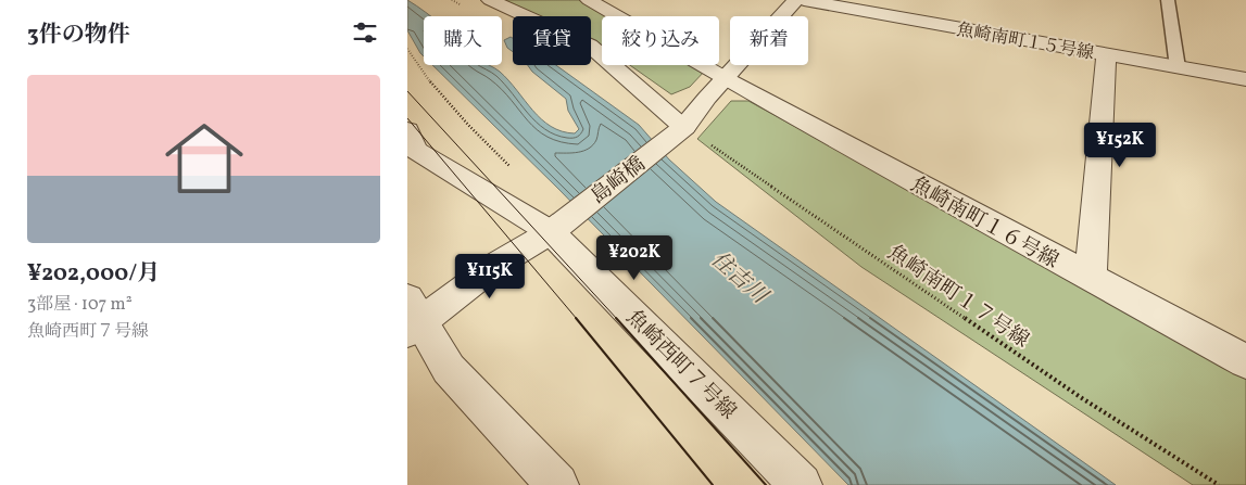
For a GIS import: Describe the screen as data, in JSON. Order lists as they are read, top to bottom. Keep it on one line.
{"streets":{"street":["魚崎南町１５号線","島崎橋","魚崎南町１６号線","魚崎西町７号線"],"path":["魚崎南町１７号線"]},"crossings":[["島崎橋","魚崎南町１６号線"],["島崎橋","魚崎南町１７号線"],["島崎橋","魚崎西町７号線"]],"water":["住吉川"],"page":{"heading":"3件の物件","chip":["購入","賃貸","絞り込み","新着"],"list":[{"name":"¥202,000/月","note":"3部屋 · 107 m² · 魚崎西町７号線"}],"price":["¥152K","¥202K","¥115K"]}}
